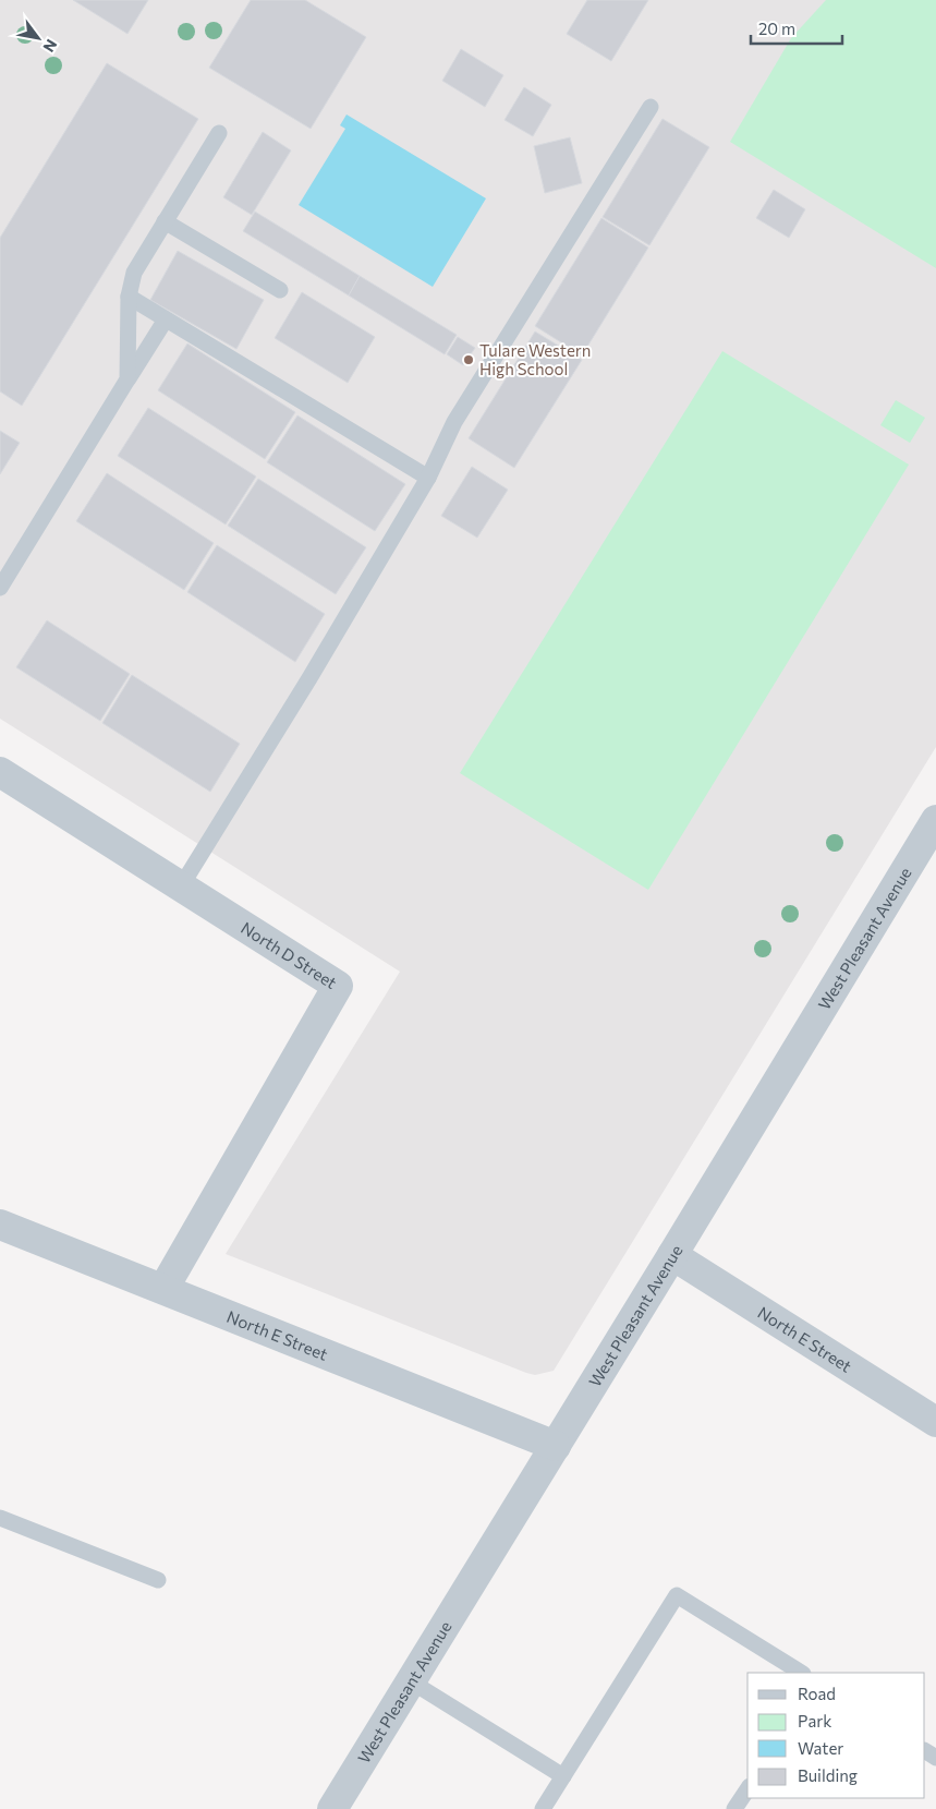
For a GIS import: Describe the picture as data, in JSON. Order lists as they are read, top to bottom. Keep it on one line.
{"streets":{"street":["West Pleasant Avenue","North D Street","North E Street"]},"crossings":[["West Pleasant Avenue","North E Street"],["North D Street","North E Street"]],"places":["Tulare Western High School"],"legend":["Road","Park","Water","Building"],"scale_bar":"20 m","north":"bottom right"}
